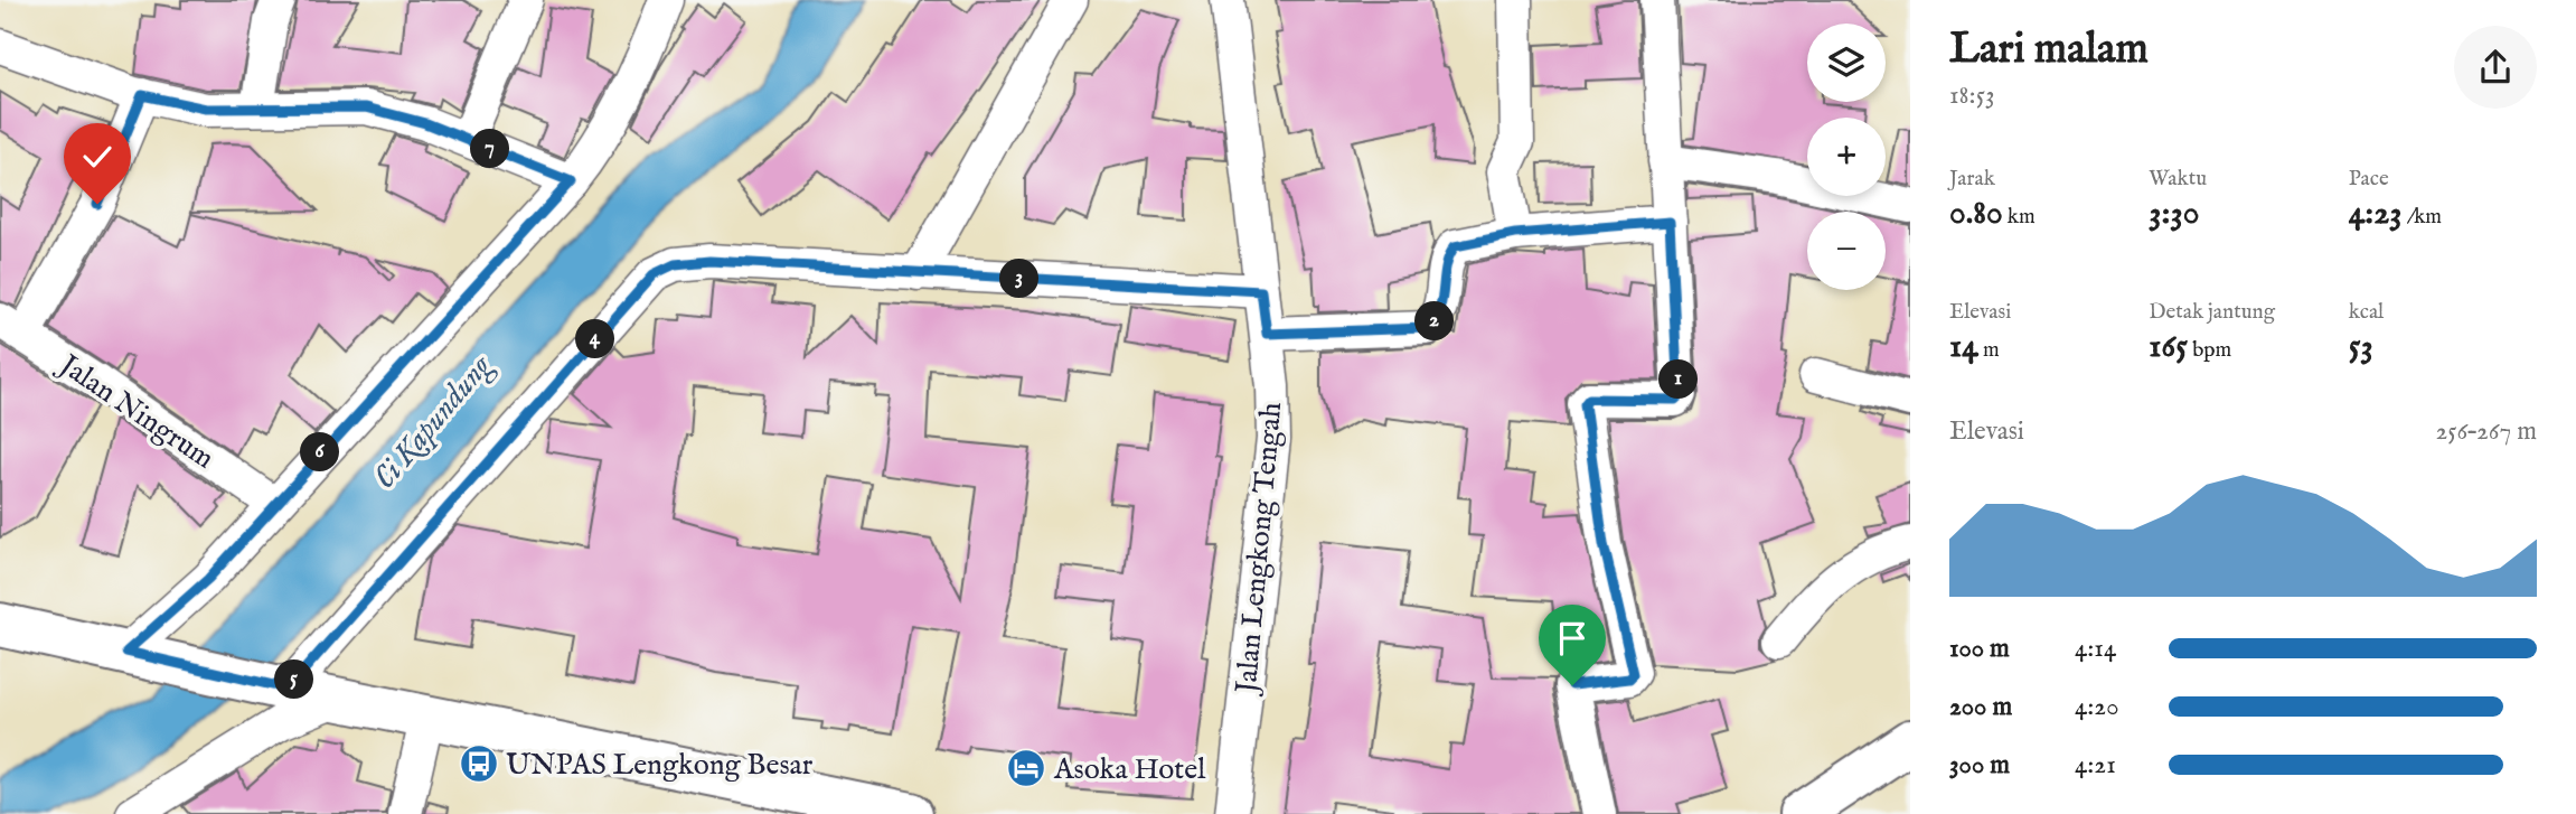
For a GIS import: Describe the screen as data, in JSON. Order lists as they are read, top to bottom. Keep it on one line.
{"streets":{"street":["Jalan Ningrum","Jalan Lengkong Tengah"]},"water":["Ci Kapundung"],"places":{"bus stop":["UNPAS Lengkong Besar"],"hotel":["Asoka Hotel"]},"page":{"heading":["Lari malam","18:53"],"map_buttons":["+","−"],"pins":["7","3","2","4","1","6","5"],"stats":[["Jarak","0.80 km"],["Waktu","3:30"],["Pace","4:23 /km"],["Elevasi","14 m"],["Detak jantung","165 bpm"],["kcal","53"]],"chart":["Elevasi","256–267 m"],"list":[{"name":"100 m","note":"4:14"},{"name":"200 m","note":"4:20"},{"name":"300 m","note":"4:21"}]}}
